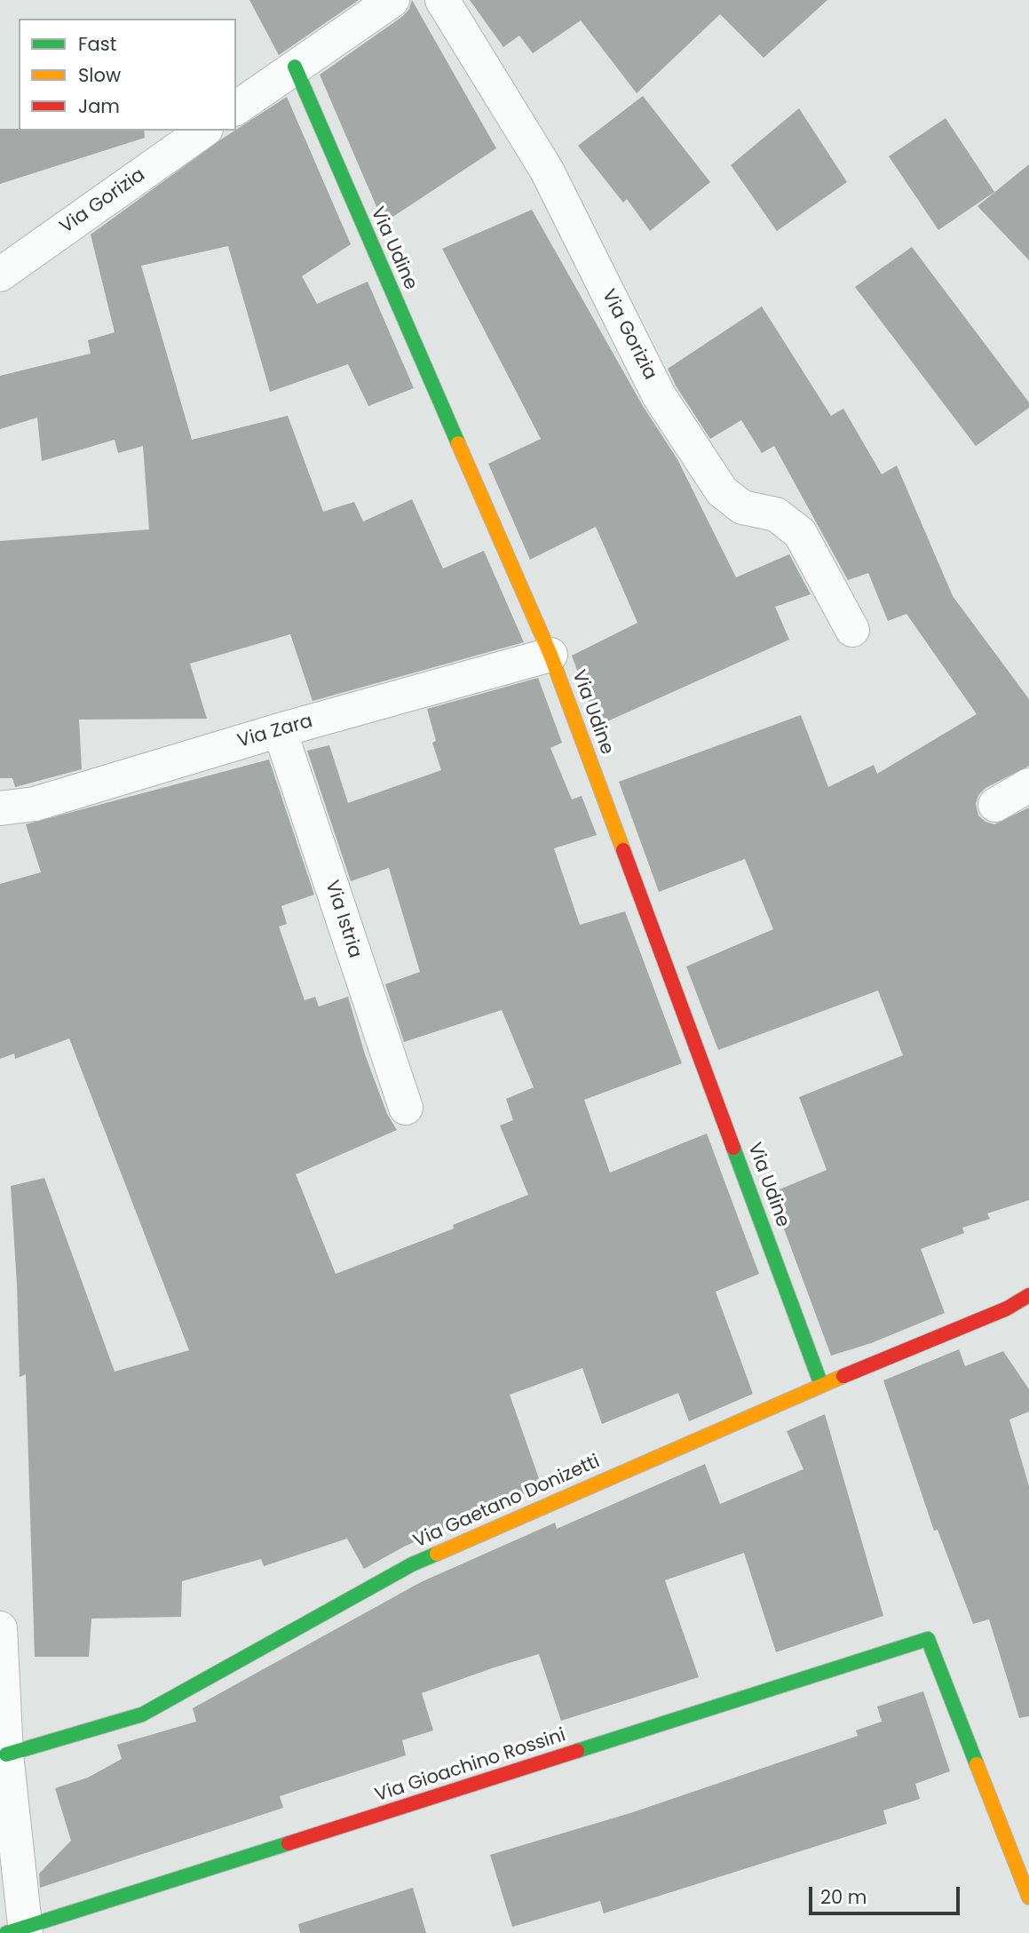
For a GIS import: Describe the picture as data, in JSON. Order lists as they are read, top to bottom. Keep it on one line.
{"streets":{"street":["Via Gorizia","Via Udine","Via Zara","Via Istria","Via Gaetano Donizetti","Via Gioachino Rossini"]},"crossings":[["Via Udine","Via Zara"],["Via Udine","Via Gaetano Donizetti"],["Via Zara","Via Istria"]],"legend":["Fast","Slow","Jam"],"scale_bar":"20 m"}
